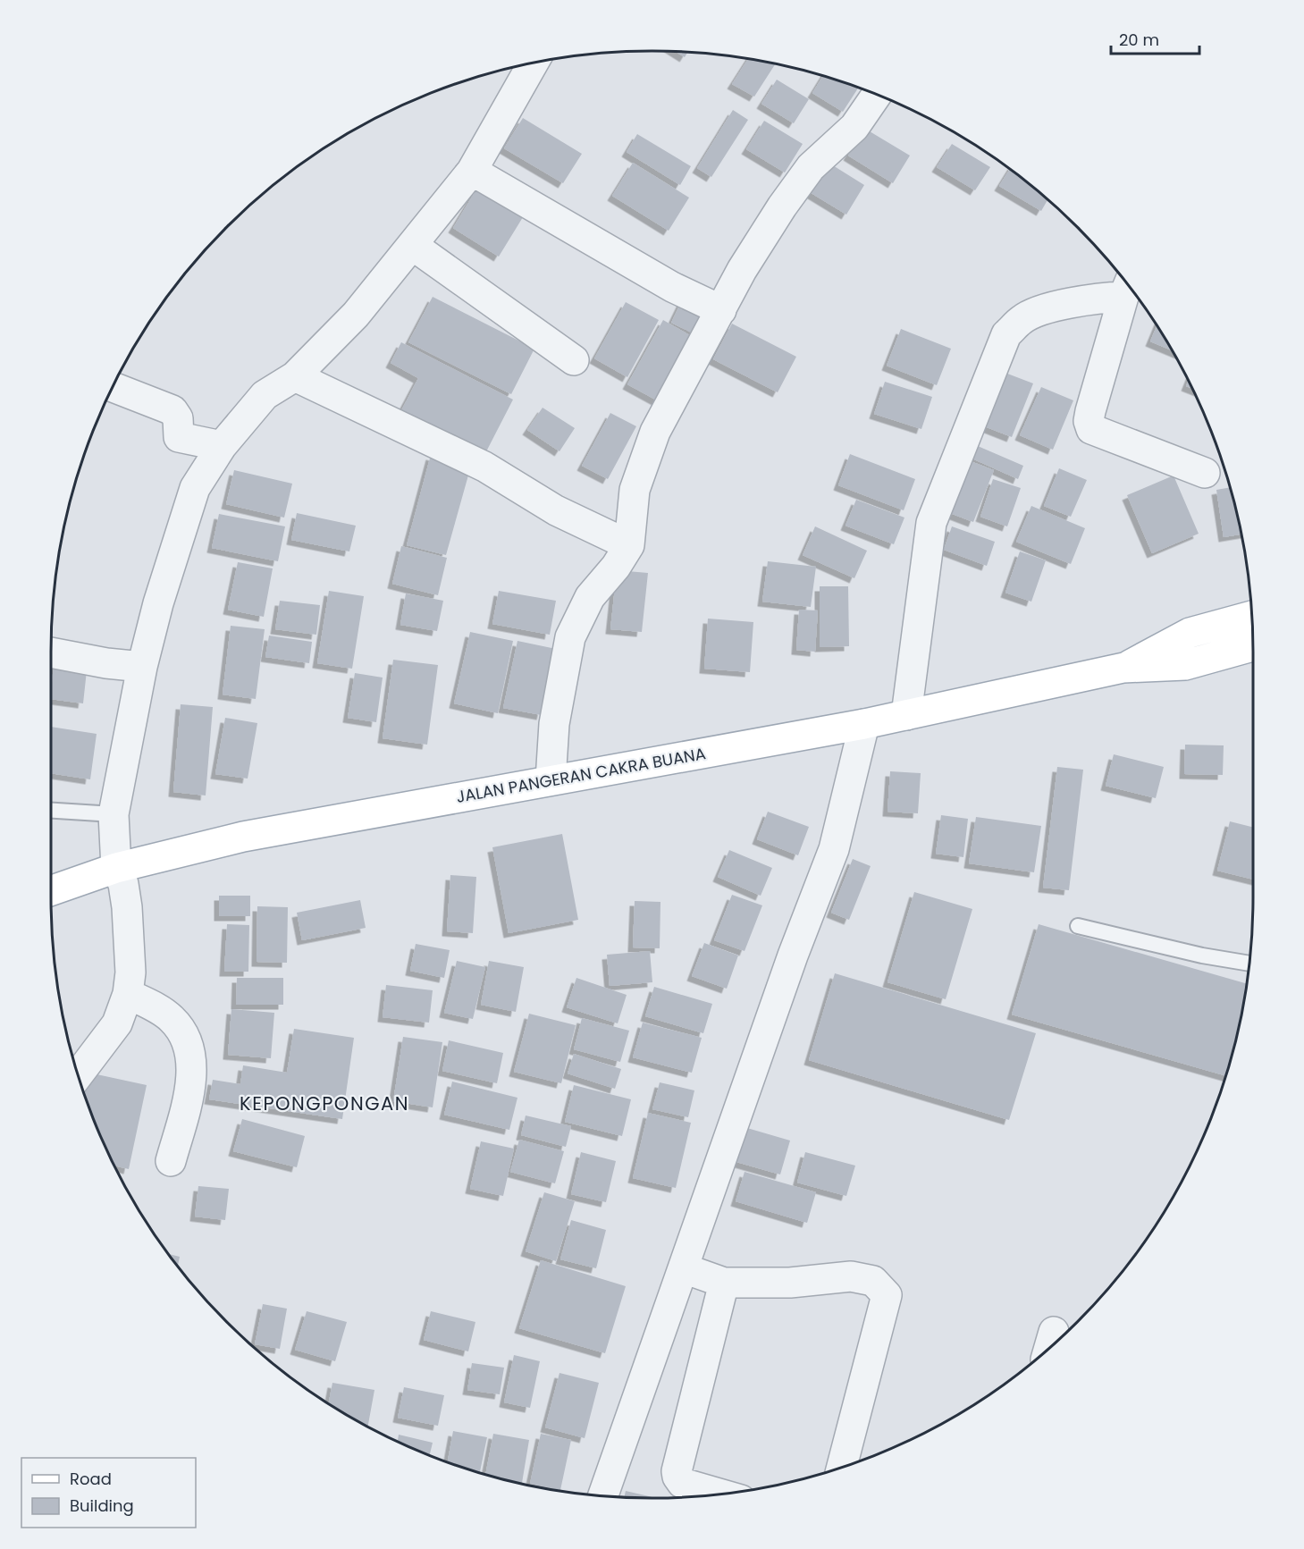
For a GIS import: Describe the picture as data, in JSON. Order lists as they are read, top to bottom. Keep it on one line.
{"streets":{"main road":["JALAN PANGERAN CAKRA BUANA"]},"districts":["KEPONGPONGAN"],"legend":["Road","Building"],"scale_bar":"20 m"}
